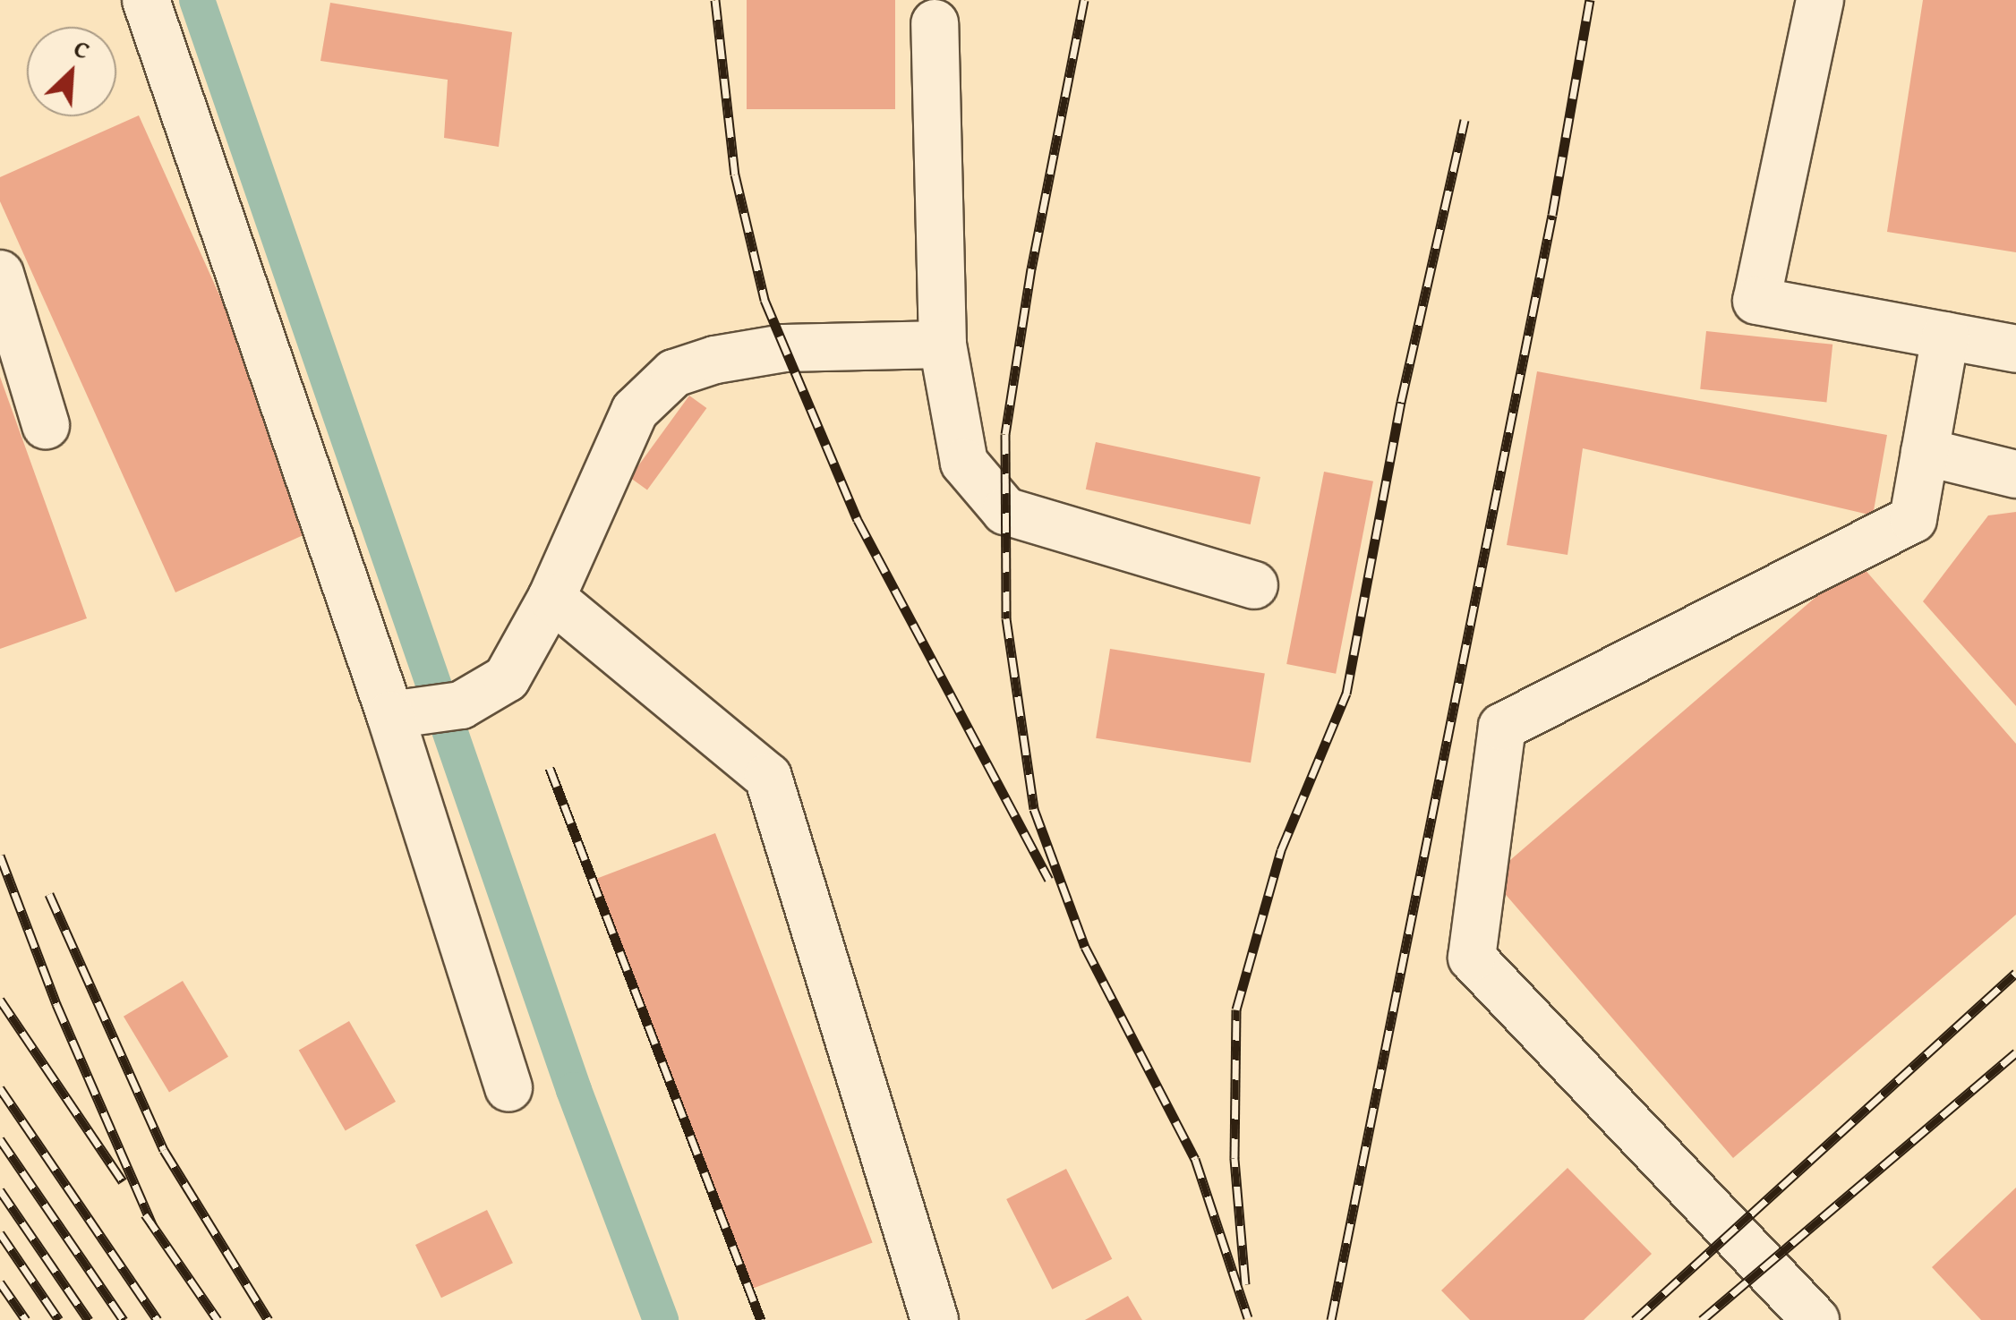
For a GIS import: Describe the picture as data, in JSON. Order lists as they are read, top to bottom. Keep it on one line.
{"north":"top right"}
